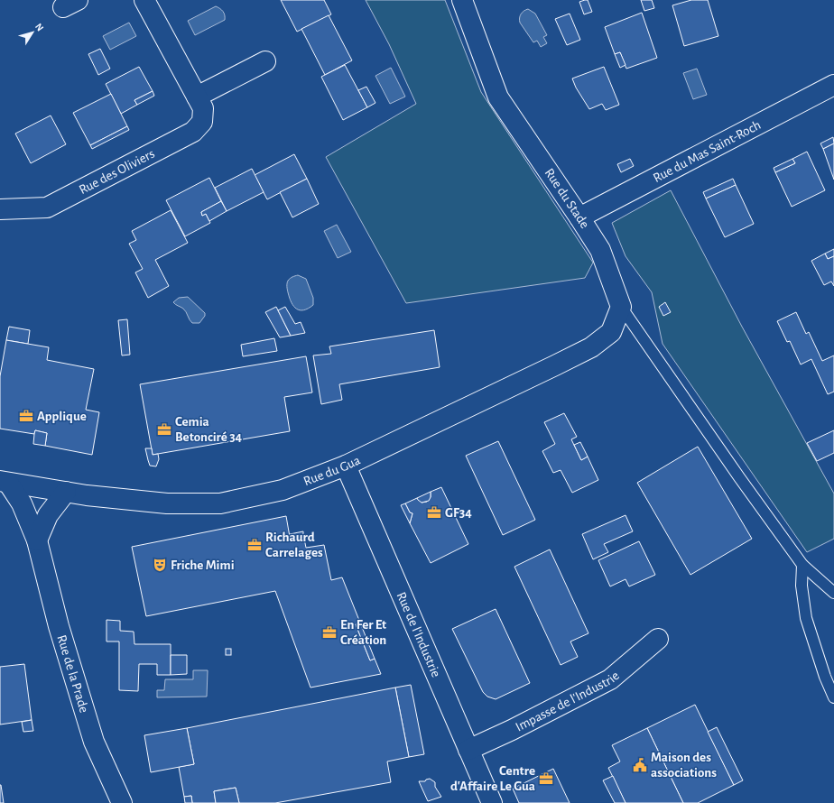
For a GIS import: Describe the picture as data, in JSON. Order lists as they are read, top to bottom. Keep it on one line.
{"streets":{"street":["Rue du Mas Saint-Roch","Rue des Oliviers","Rue du Stade","Rue du Gua","Rue de l'Industrie","Rue de la Prade","Impasse de l'Industrie"]},"crossings":[["Rue du Mas Saint-Roch","Rue du Stade"],["Rue du Stade","Rue du Gua"],["Rue du Gua","Rue de l'Industrie"],["Rue du Gua","Rue de la Prade"],["Rue de l'Industrie","Impasse de l'Industrie"]],"places":{"office":["Applique","Cemia Betonciré 34","GF34","Richaurd Carrelages","En Fer Et Création","Centre d'Affaire Le Gua"],"theatre":["Friche Mimi"],"public building":["Maison des associations"]},"north":"top right"}
